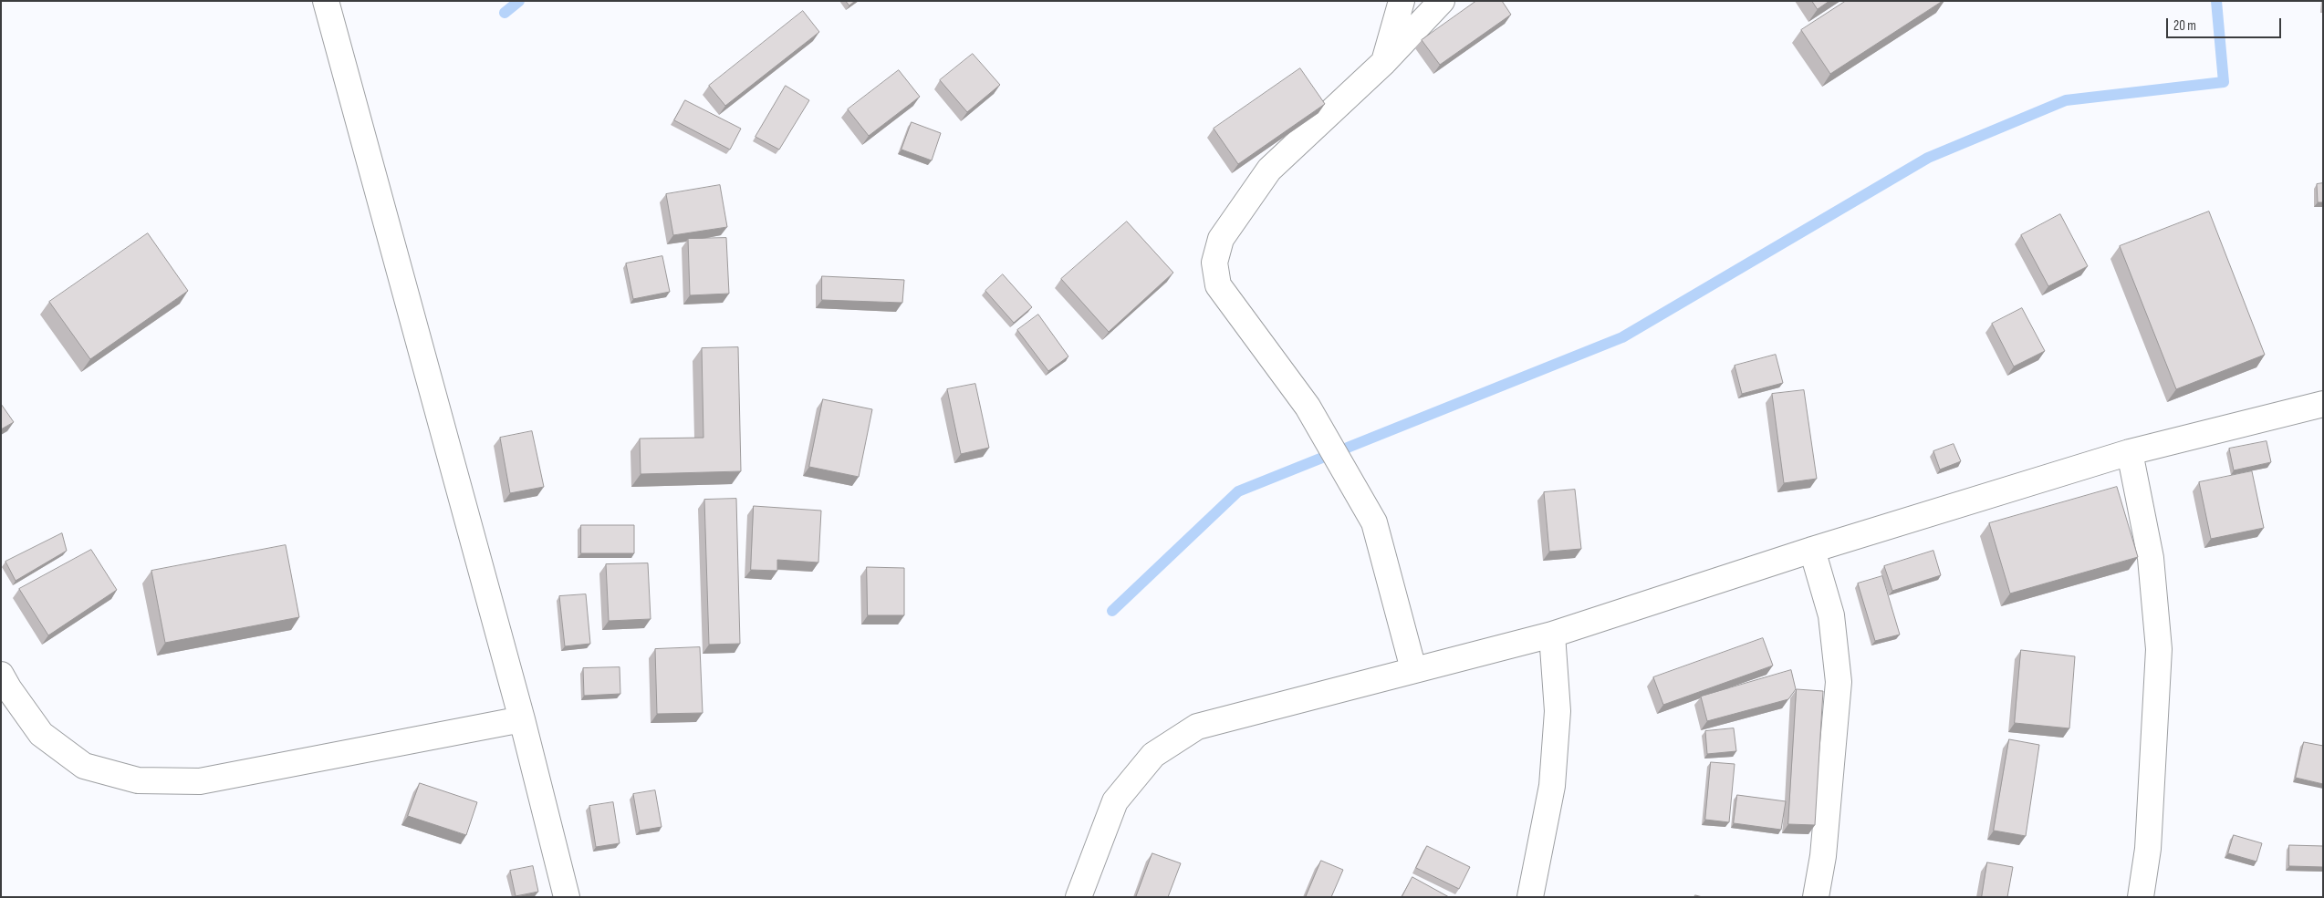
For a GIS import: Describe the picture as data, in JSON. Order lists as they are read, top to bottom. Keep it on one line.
{"scale_bar":"20 m"}
